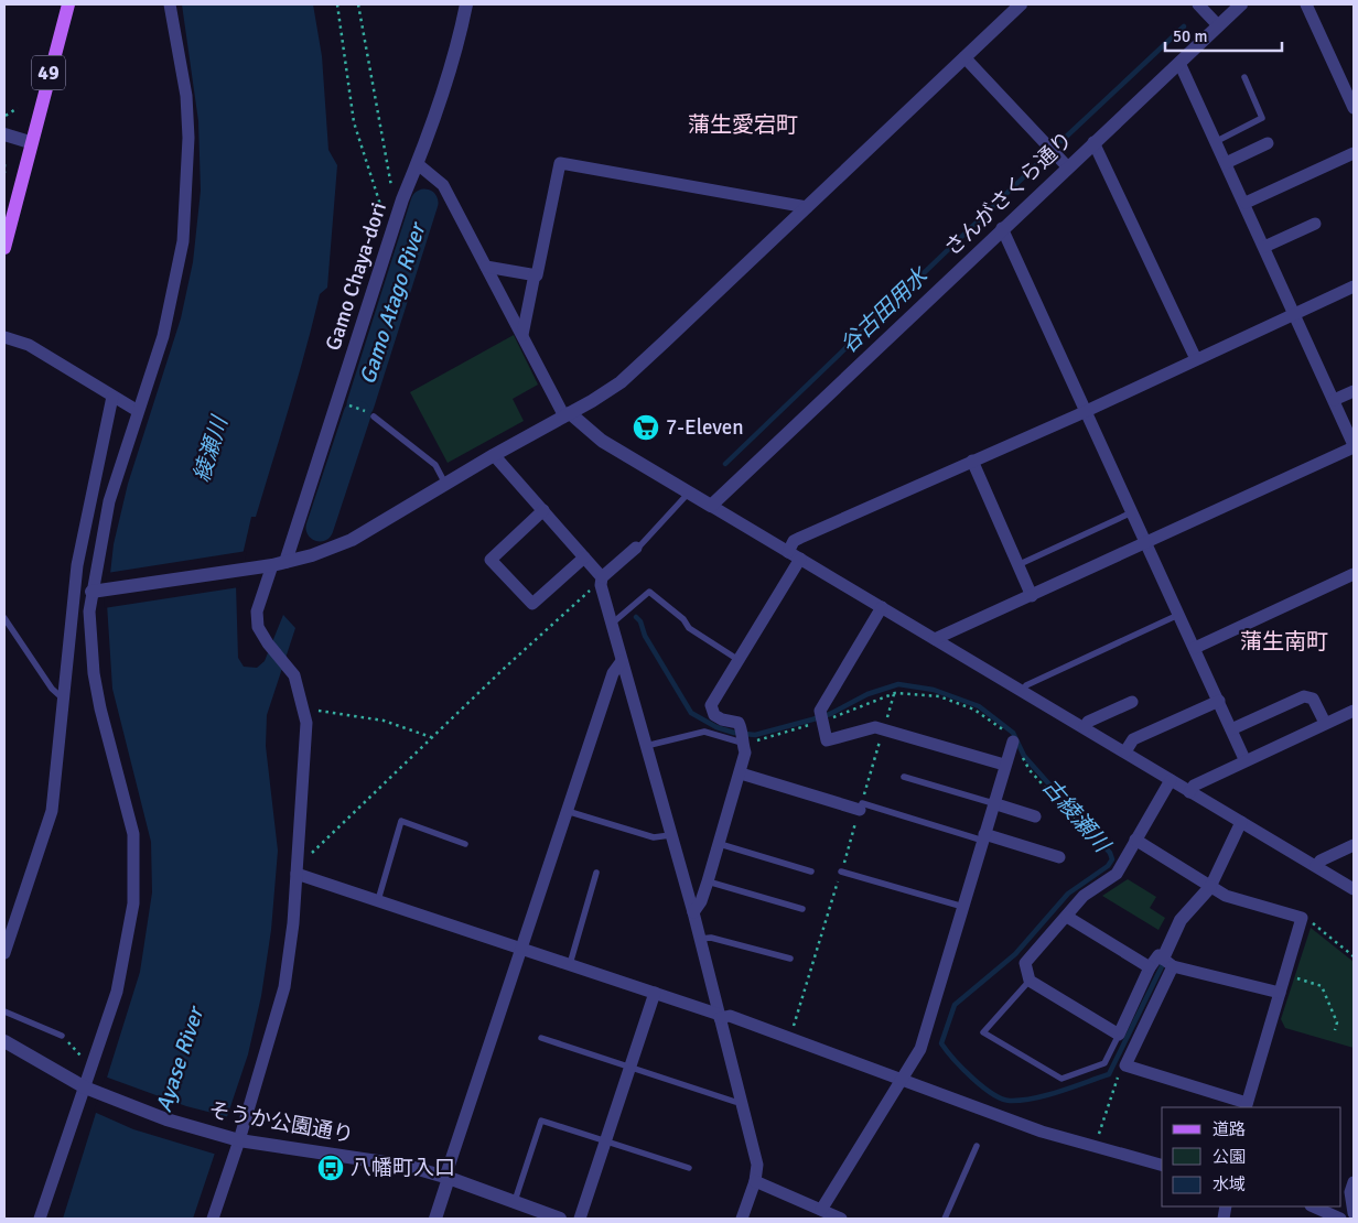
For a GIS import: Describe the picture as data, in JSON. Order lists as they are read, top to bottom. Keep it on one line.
{"streets":{"main road":["49"],"street":["さんがさくら通り","Gamo Chaya-dori","そうか公園通り"]},"districts":["蒲生愛宕町","蒲生南町"],"water":["Gamo Atago River","谷古田用水","綾瀬川","古綾瀬川","Ayase River"],"places":{"supermarket":["7-Eleven"],"bus stop":["八幡町入口"]},"legend":["道路","公園","水域"],"scale_bar":"50 m"}
